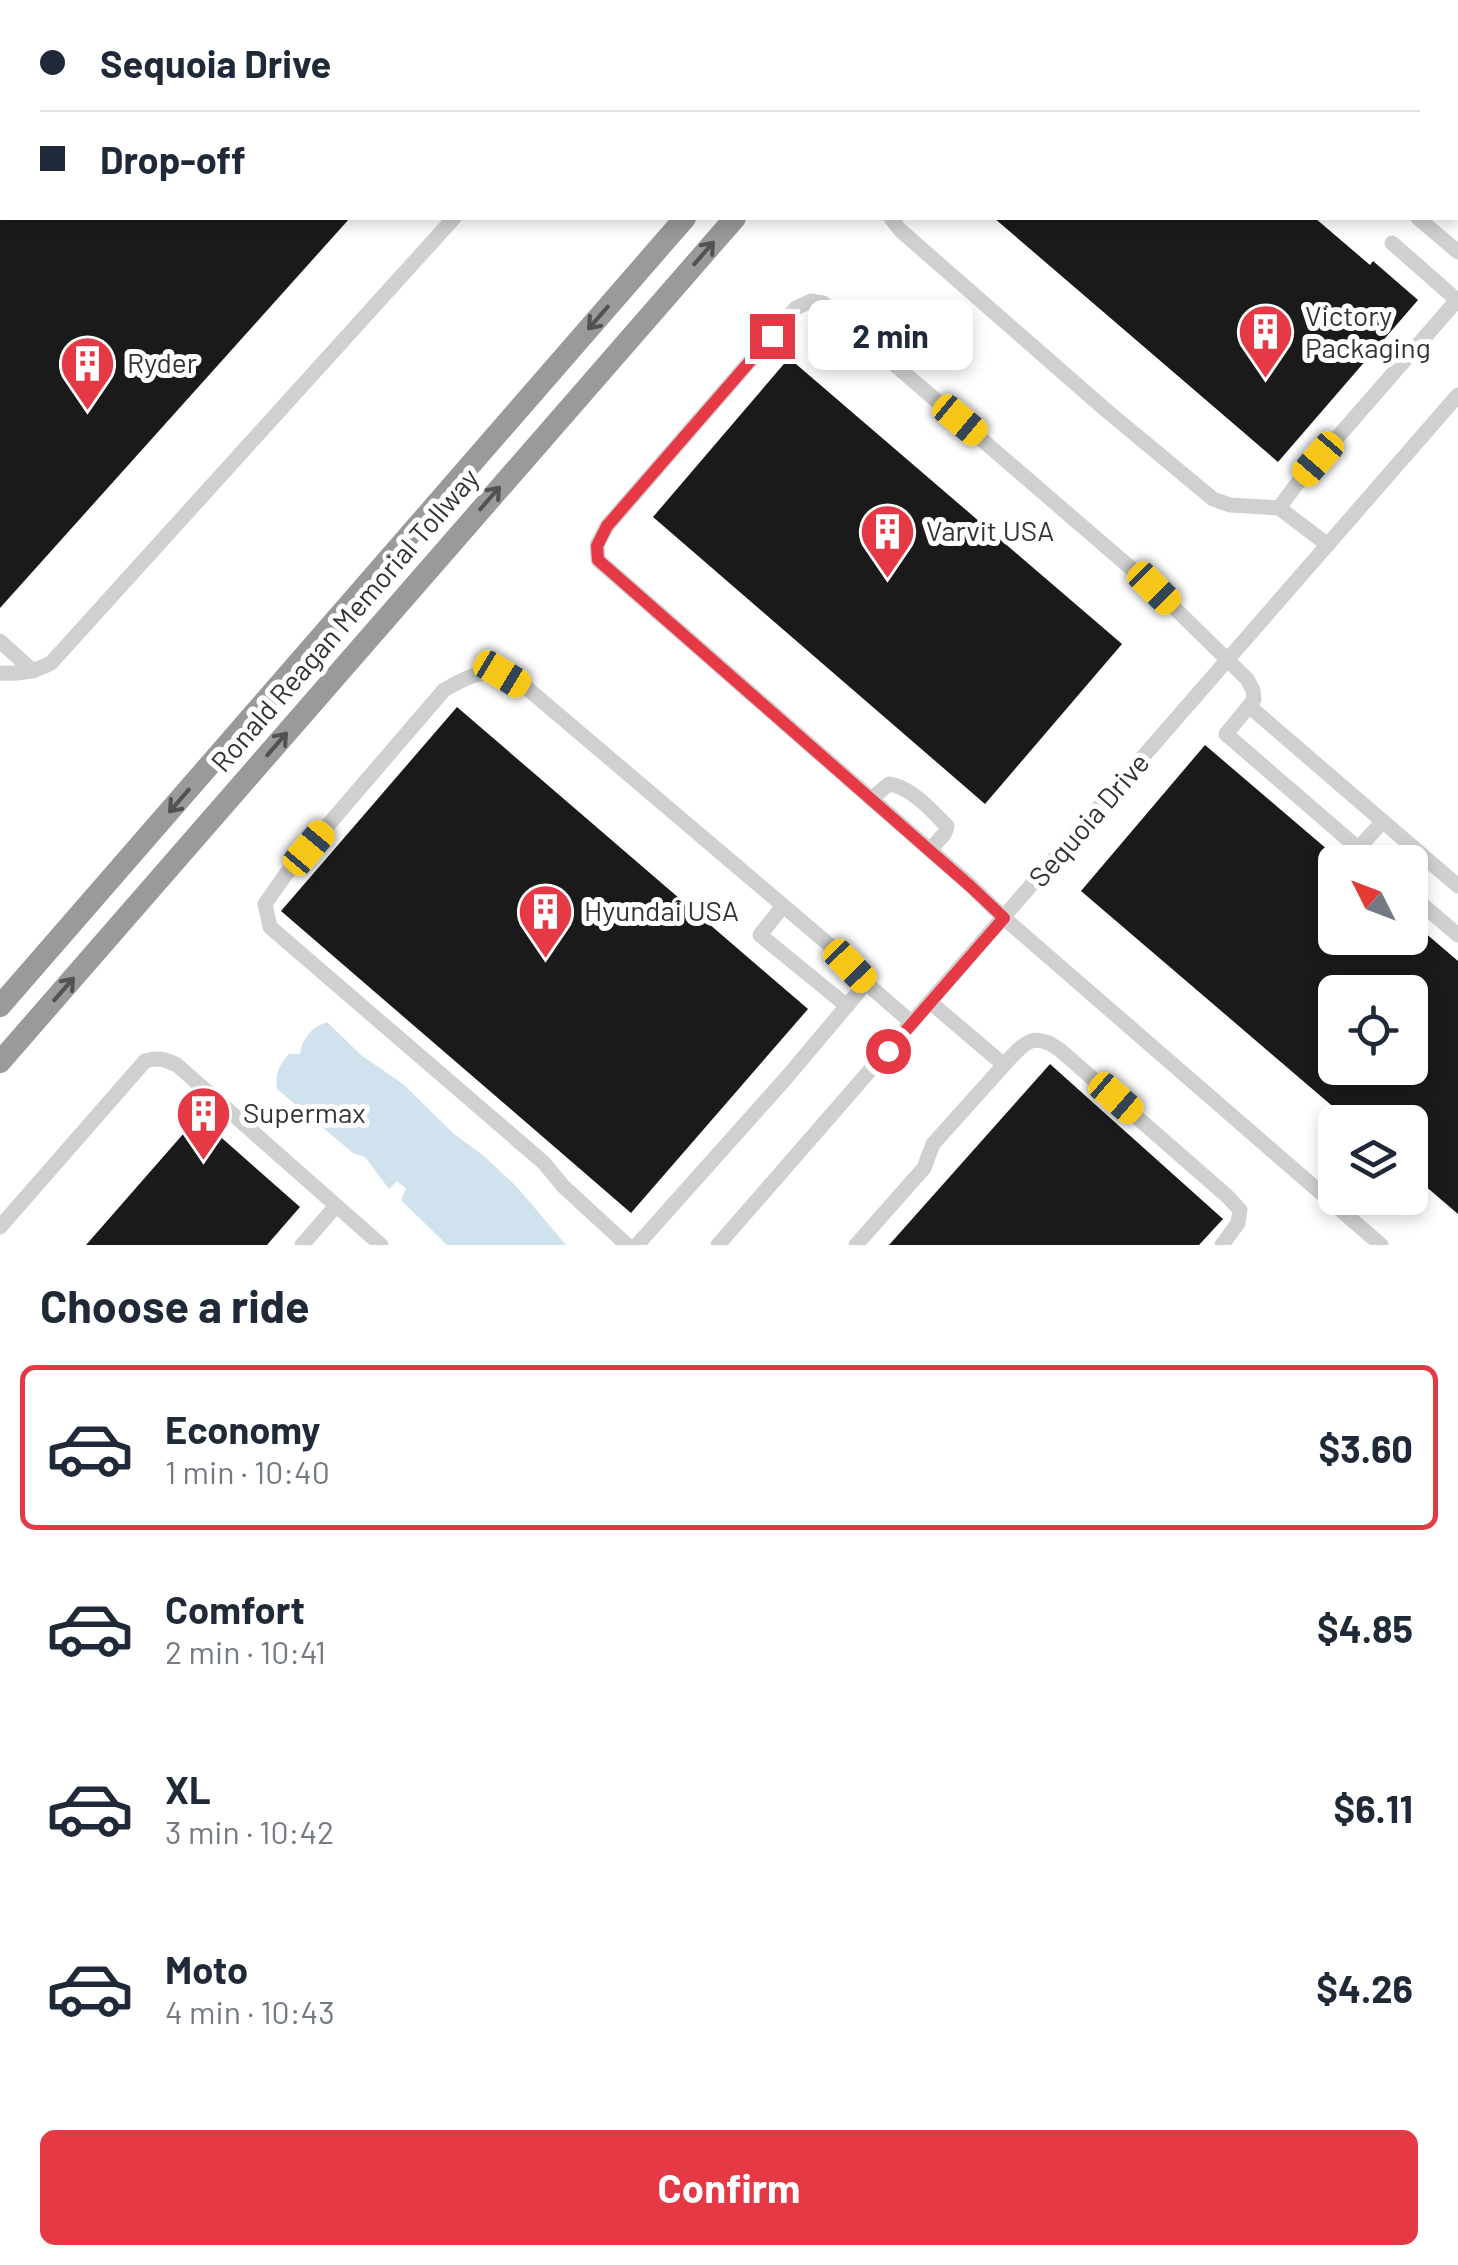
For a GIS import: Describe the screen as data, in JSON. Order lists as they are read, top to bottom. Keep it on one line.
{"streets":{"highway":["Ronald Reagan Memorial Tollway"],"street":["Sequoia Drive"]},"places":{"building":["Victory Packaging","Ryder","Varvit USA","Hyundai USA","Supermax"]},"north":"top left","page":{"banner":["Sequoia Drive","Drop-off"],"bubble":"2 min","heading":"Choose a ride","list":[{"name":"Economy","note":"1 min · 10:40","value":"$3.60"},{"name":"Comfort","note":"2 min · 10:41","value":"$4.85"},{"name":"XL","note":"3 min · 10:42","value":"$6.11"},{"name":"Moto","note":"4 min · 10:43","value":"$4.26"}],"buttons":"Confirm"}}
